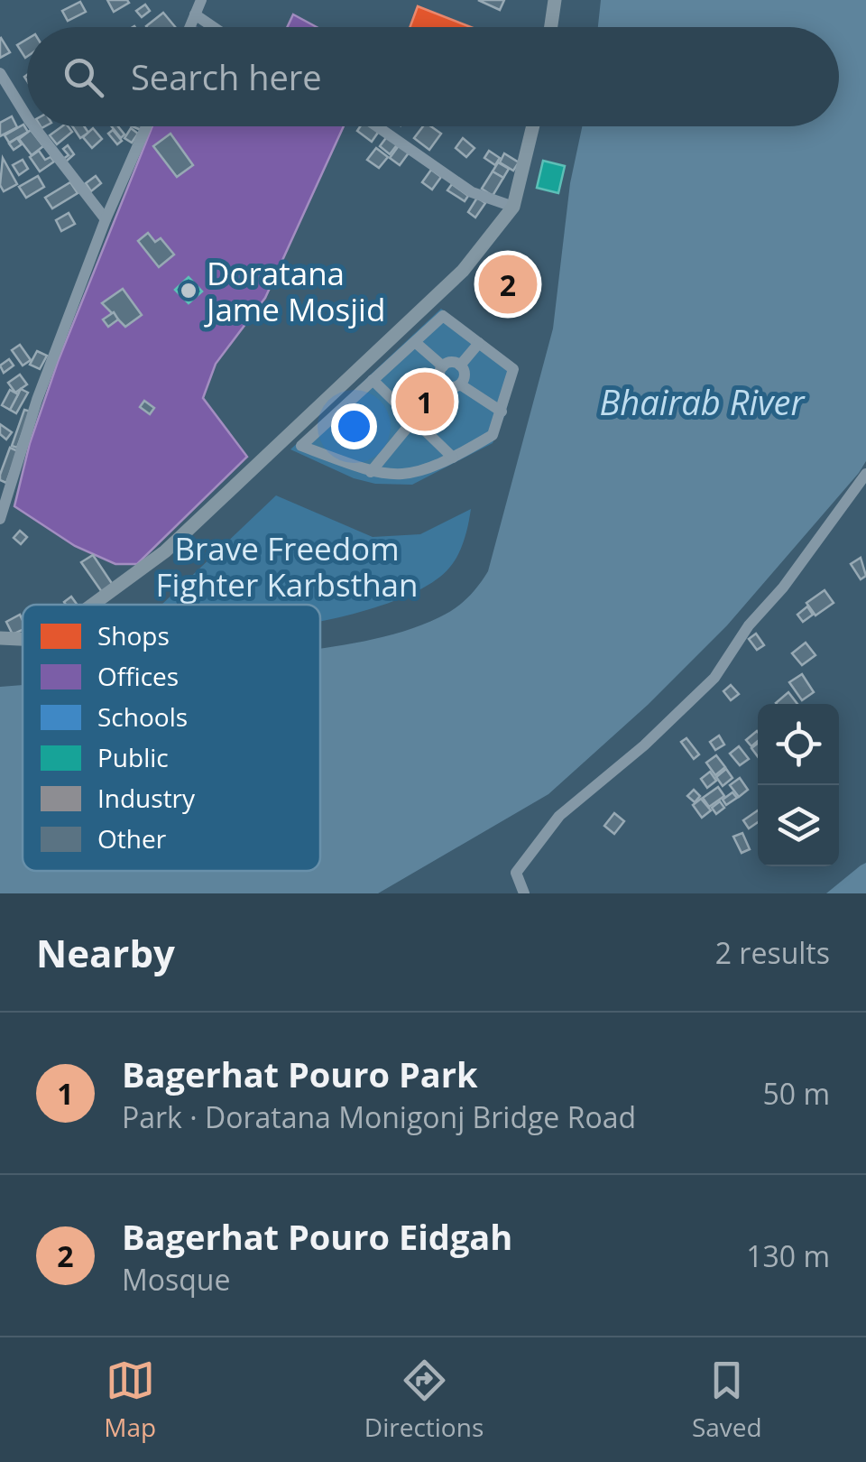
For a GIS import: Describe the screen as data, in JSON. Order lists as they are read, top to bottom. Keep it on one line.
{"water":["Bhairab River"],"parks":["Brave Freedom Fighter Karbsthan"],"places":["Doratana Jame Mosjid"],"legend":["Shops","Offices","Schools","Public","Industry","Other"],"page":{"search":"Search here","pins":["2","1"],"heading":["Nearby","2 results"],"list":[{"mark":"1","name":"Bagerhat Pouro Park","note":"Park · Doratana Monigonj Bridge Road","value":"50 m"},{"mark":"2","name":"Bagerhat Pouro Eidgah","note":"Mosque","value":"130 m"}],"nav":["Map","Directions","Saved"]}}
